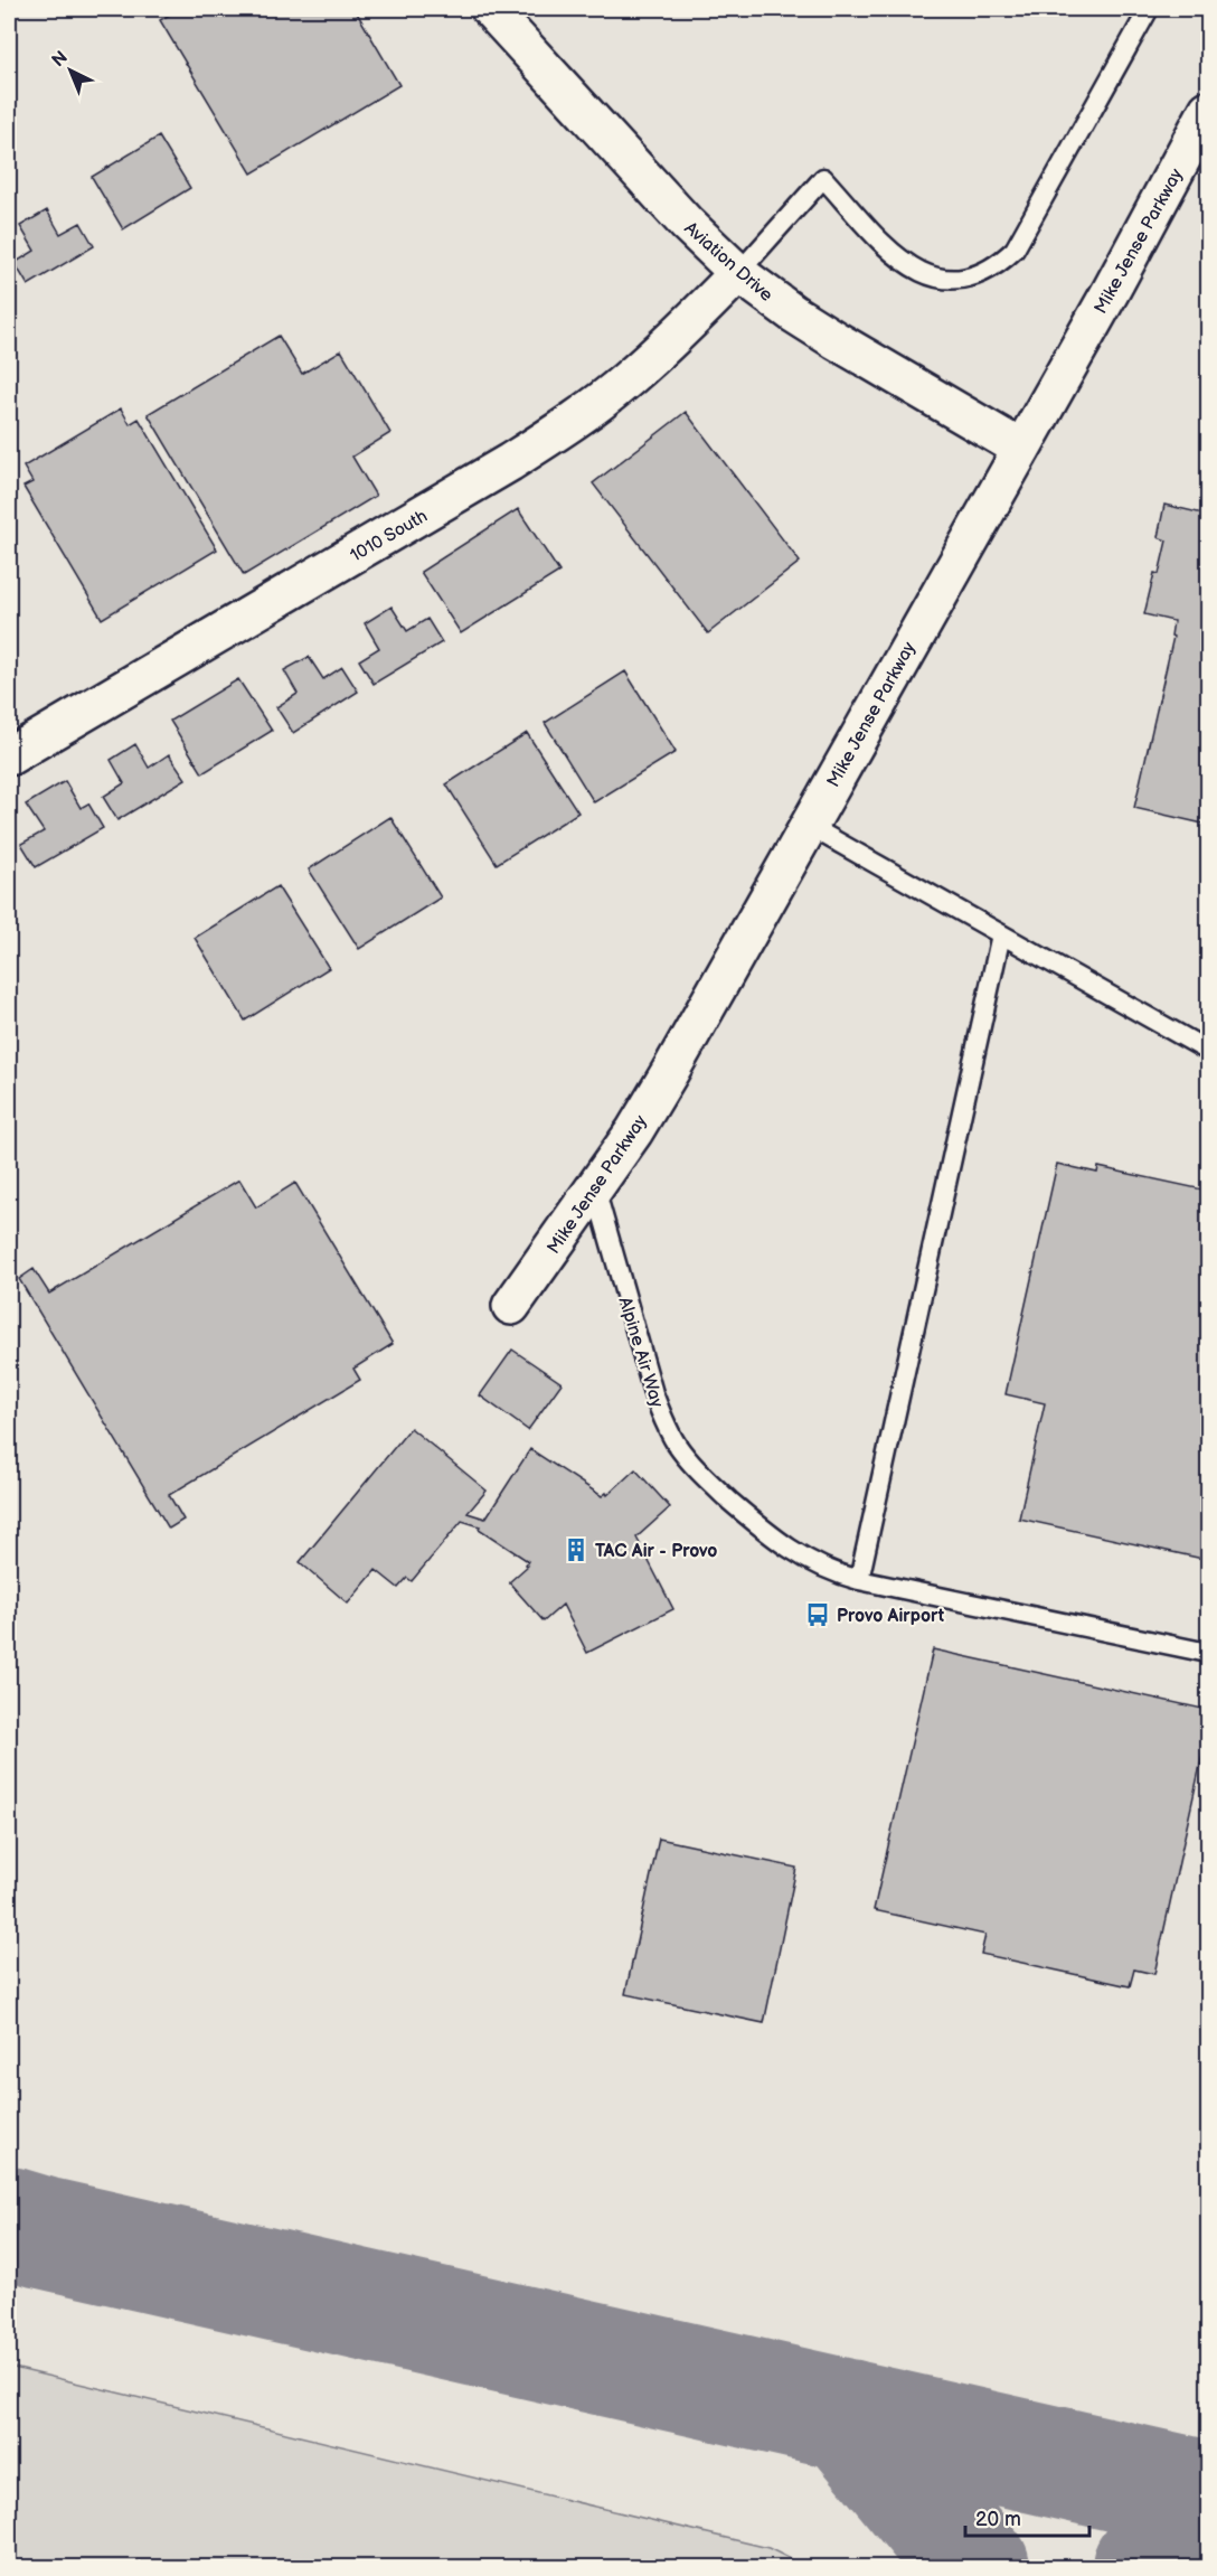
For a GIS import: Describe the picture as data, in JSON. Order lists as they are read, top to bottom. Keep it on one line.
{"streets":{"street":["Mike Jense Parkway","Aviation Drive","1010 South"],"lane":["Alpine Air Way"]},"crossings":[["Mike Jense Parkway","Aviation Drive"],["Mike Jense Parkway","Alpine Air Way"],["Aviation Drive","1010 South"]],"places":{"building":["TAC Air - Provo"],"bus stop":["Provo Airport"]},"scale_bar":"20 m","north":"top left"}
